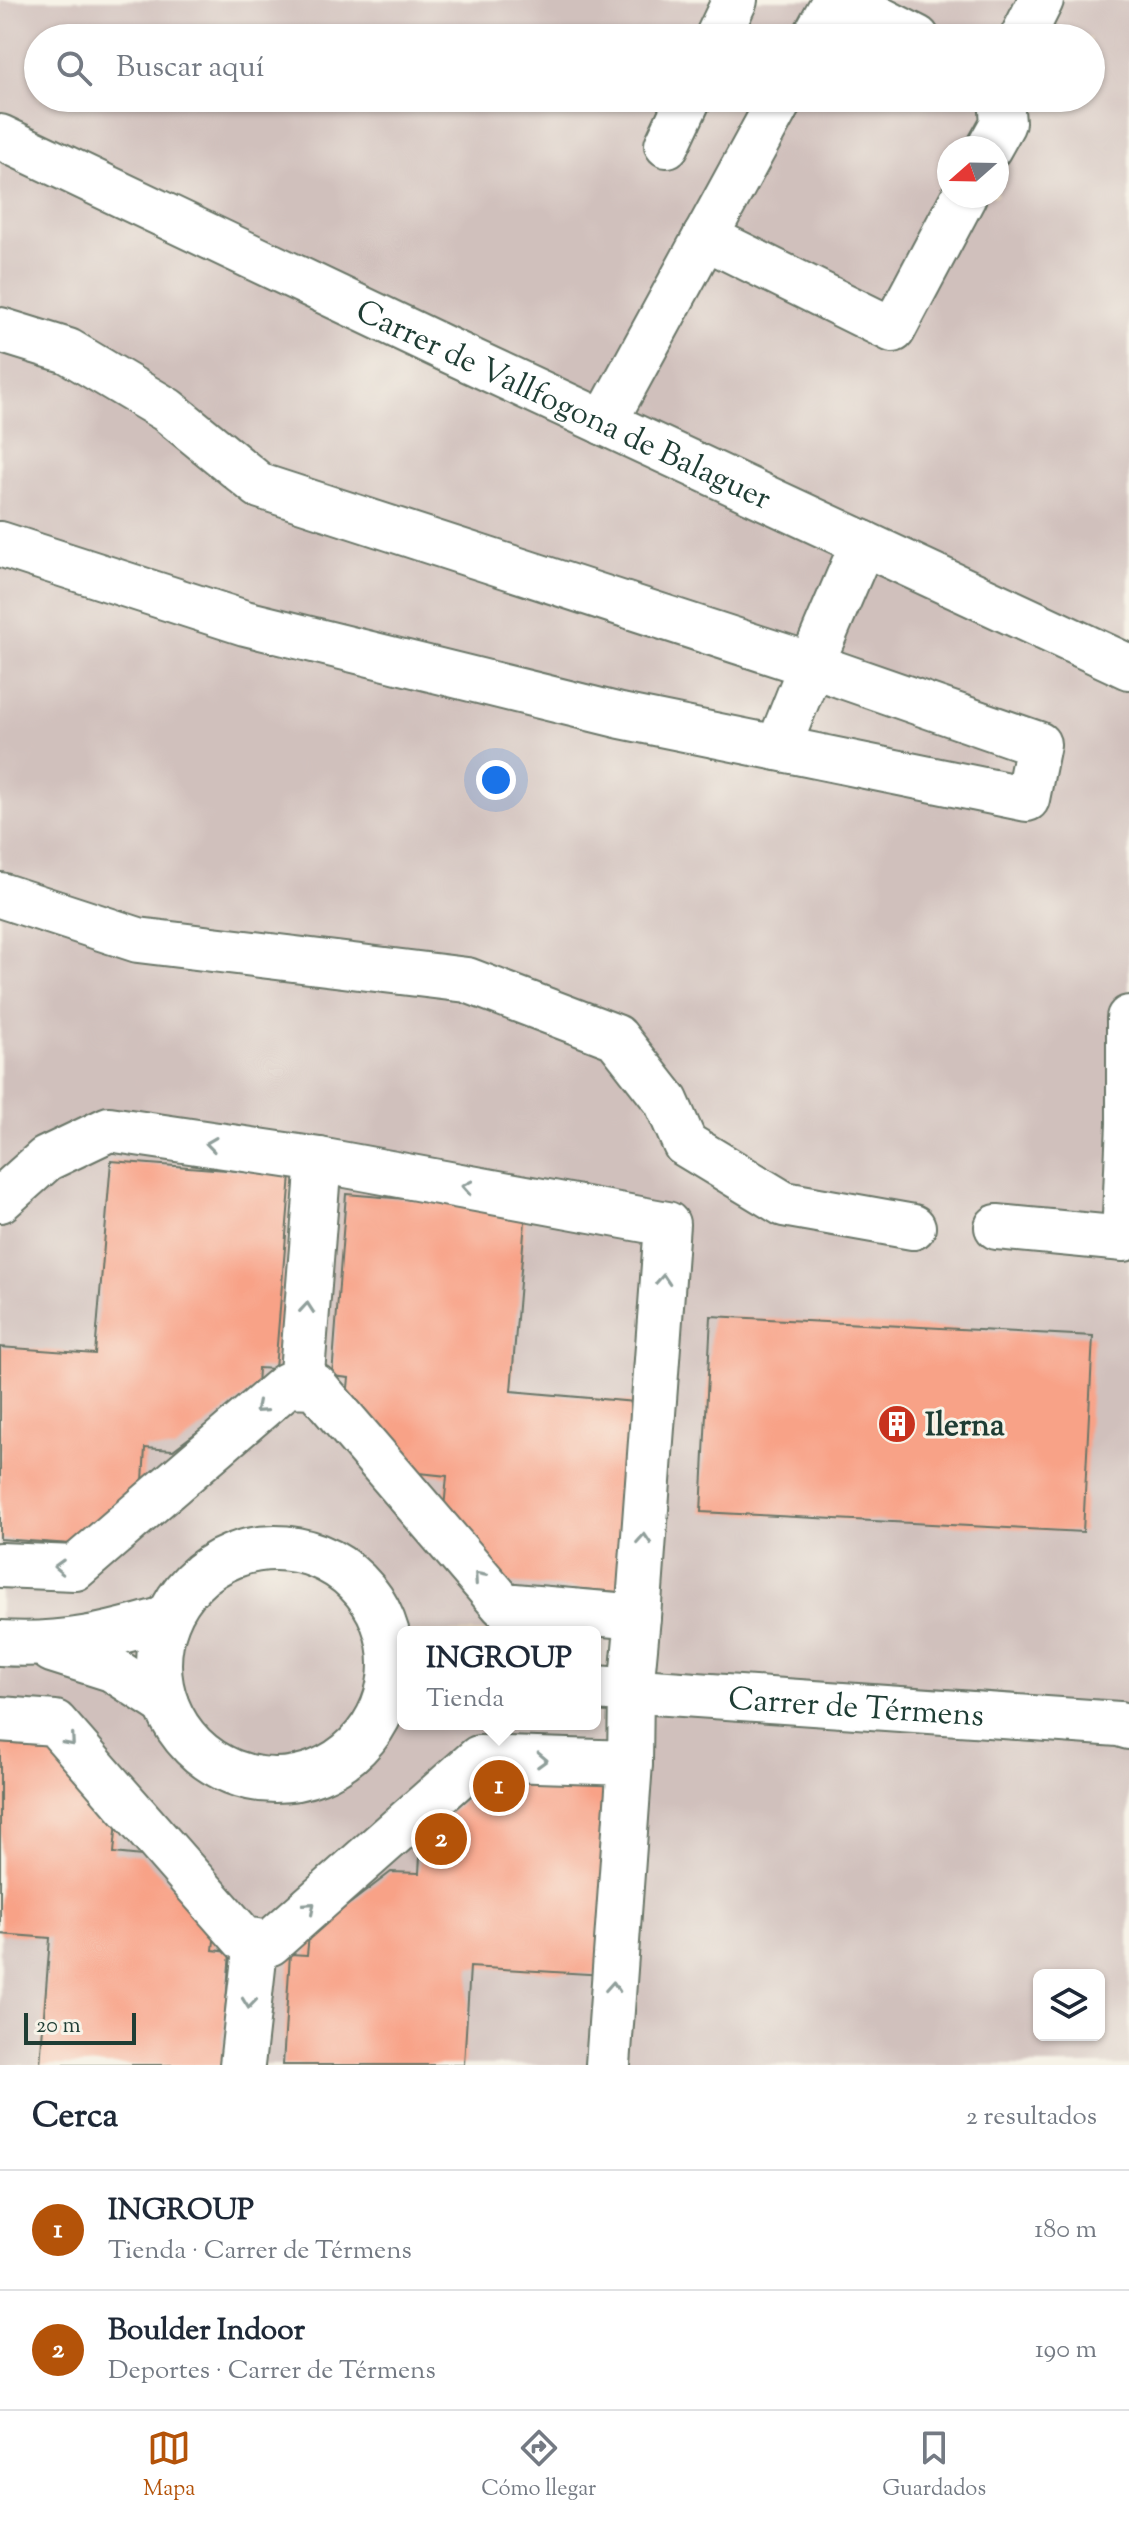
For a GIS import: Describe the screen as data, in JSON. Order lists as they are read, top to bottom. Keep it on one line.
{"streets":{"street":["Carrer de Vallfogona de Balaguer","Carrer de Térmens"]},"places":{"building":["Ilerna"]},"scale_bar":"20 m","north":"left","page":{"search":"Buscar aquí","popup":["INGROUP","Tienda"],"pins":["1","2"],"scale":"20 m","heading":["Cerca","2 resultados"],"list":[{"mark":"1","name":"INGROUP","note":"Tienda · Carrer de Térmens","value":"180 m"},{"mark":"2","name":"Boulder Indoor","note":"Deportes · Carrer de Térmens","value":"190 m"}],"nav":["Mapa","Cómo llegar","Guardados"]}}
